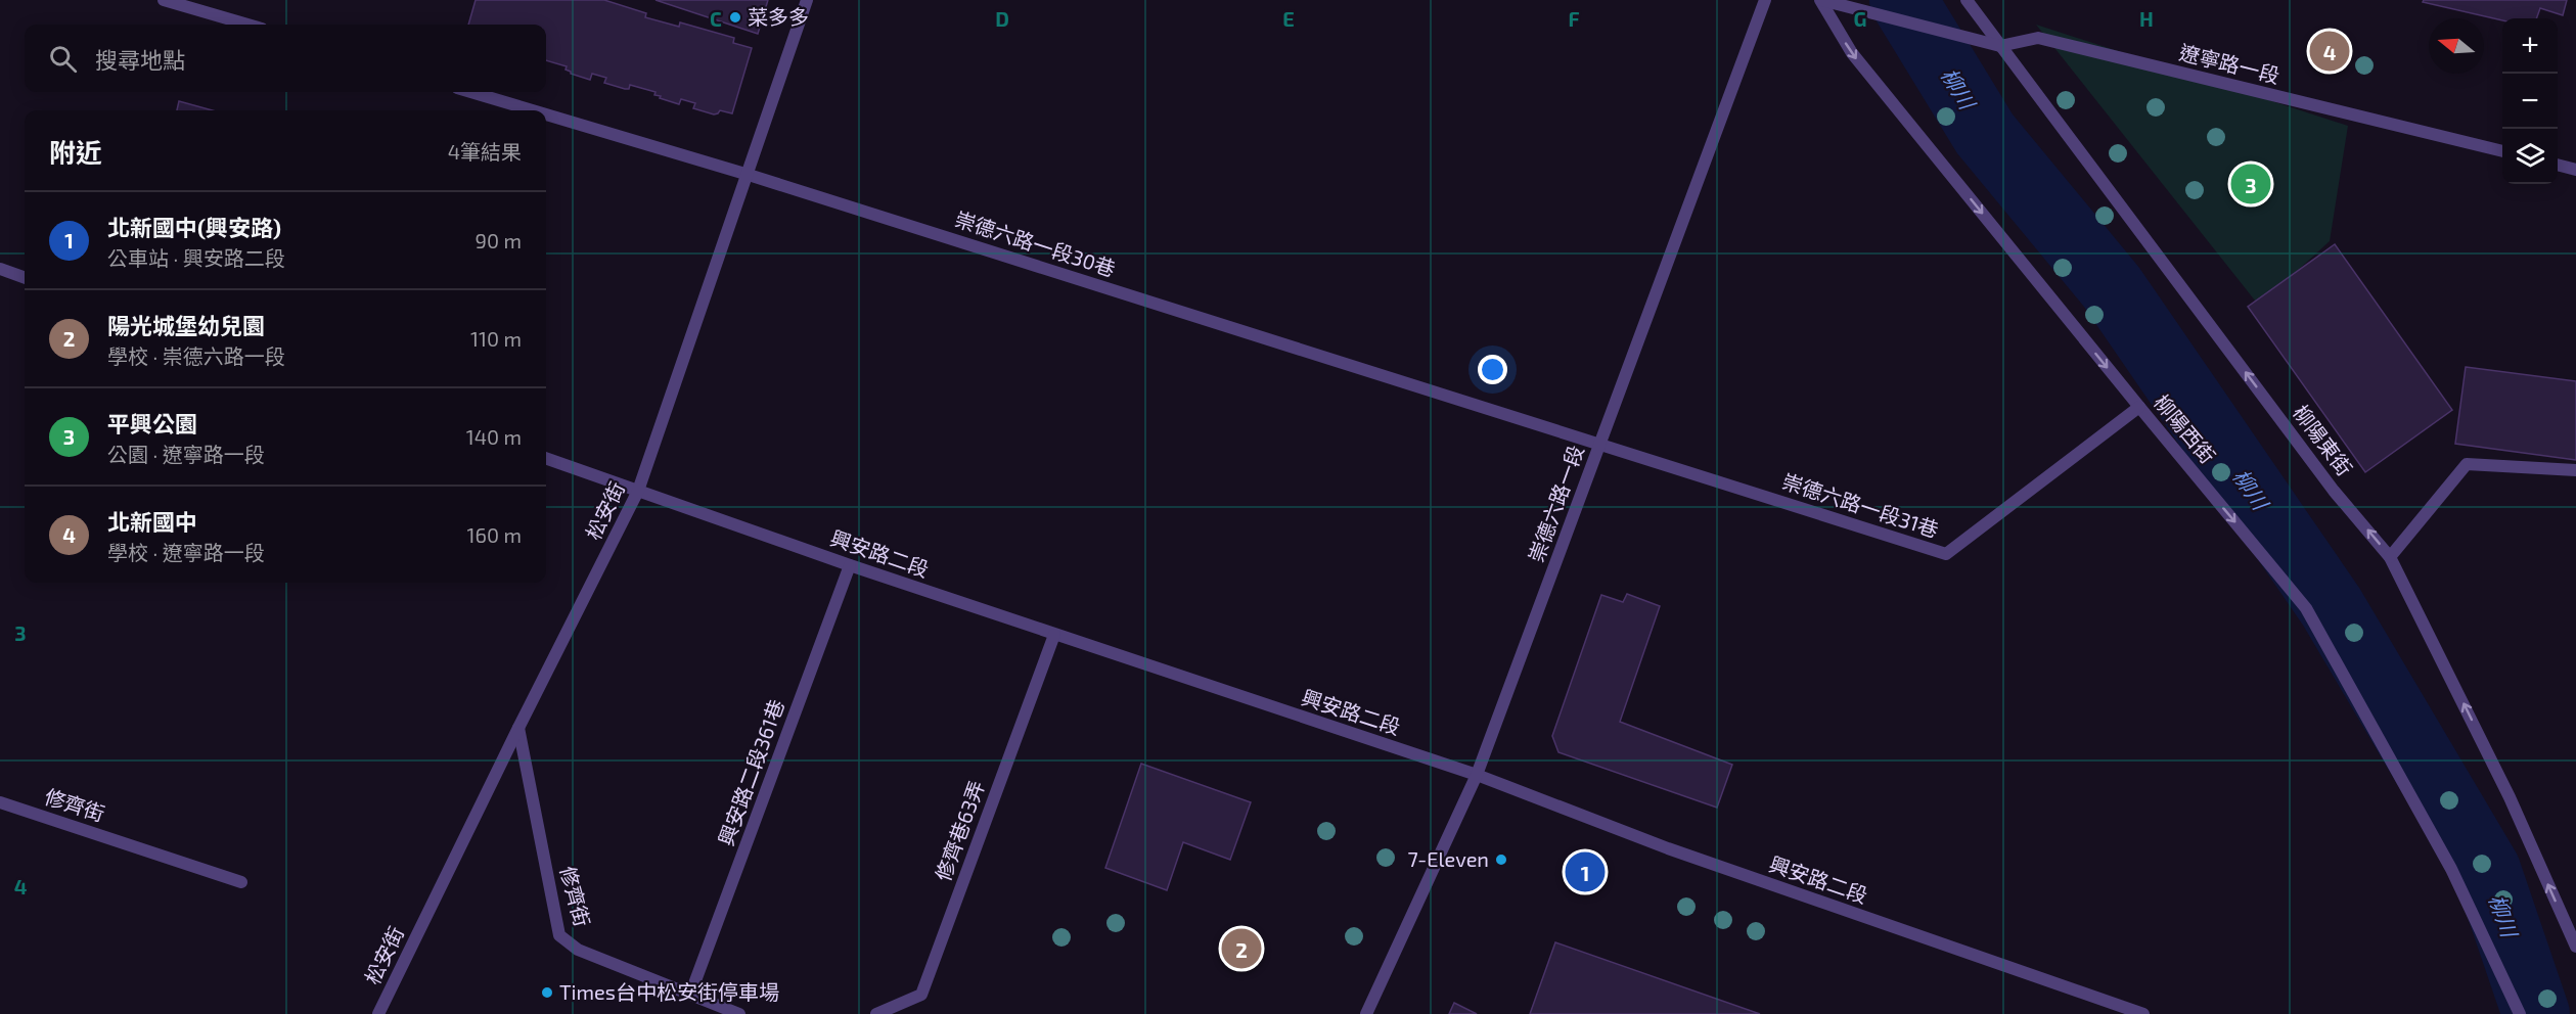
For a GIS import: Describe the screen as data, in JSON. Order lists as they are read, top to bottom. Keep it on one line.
{"streets":{"street":["遼寧路一段","崇德六路一段30巷","柳陽西街","柳陽東街","崇德六路一段","崇德六路一段31巷","松安街","興安路二段","興安路二段361巷","修齊街","修齊巷63弄"]},"crossings":[["遼寧路一段","柳陽西街"],["遼寧路一段","柳陽東街"],["崇德六路一段30巷","崇德六路一段"],["崇德六路一段30巷","崇德六路一段31巷"],["崇德六路一段30巷","松安街"],["柳陽西街","崇德六路一段31巷"],["崇德六路一段","崇德六路一段31巷"],["崇德六路一段","興安路二段"],["松安街","興安路二段"],["松安街","修齊街"],["興安路二段","興安路二段361巷"],["興安路二段","修齊巷63弄"],["興安路二段361巷","修齊街"]],"one_way":["柳陽西街","柳陽東街"],"water":["柳川"],"places":["菜多多","7-Eleven","Times台中松安街停車場"],"north":"left","page":{"map_buttons":["+","−"],"search":"搜尋地點","pins":["4","3","1","2"],"heading":["附近","4筆結果"],"list":[{"mark":"1","name":"北新國中(興安路)","note":"公車站 · 興安路二段","value":"90 m"},{"mark":"2","name":"陽光城堡幼兒園","note":"學校 · 崇德六路一段","value":"110 m"},{"mark":"3","name":"平興公園","note":"公園 · 遼寧路一段","value":"140 m"},{"mark":"4","name":"北新國中","note":"學校 · 遼寧路一段","value":"160 m"}]},"grid":{"columns":["C","D","E","F","G","H"],"rows":["3","4"]}}
